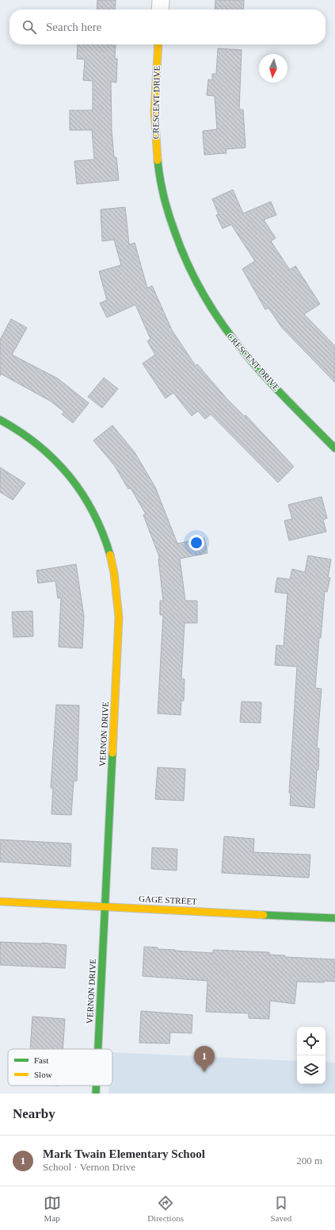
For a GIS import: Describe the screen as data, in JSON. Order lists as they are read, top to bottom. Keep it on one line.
{"streets":{"street":["CRESCENT DRIVE","VERNON DRIVE","GAGE STREET"]},"crossings":[["VERNON DRIVE","GAGE STREET"]],"legend":["Fast","Slow"],"north":"bottom","page":{"search":"Search here","pins":"1","heading":"Nearby","list":[{"mark":"1","name":"Mark Twain Elementary School","note":"School · Vernon Drive","value":"200 m"}],"nav":["Map","Directions","Saved"]}}
